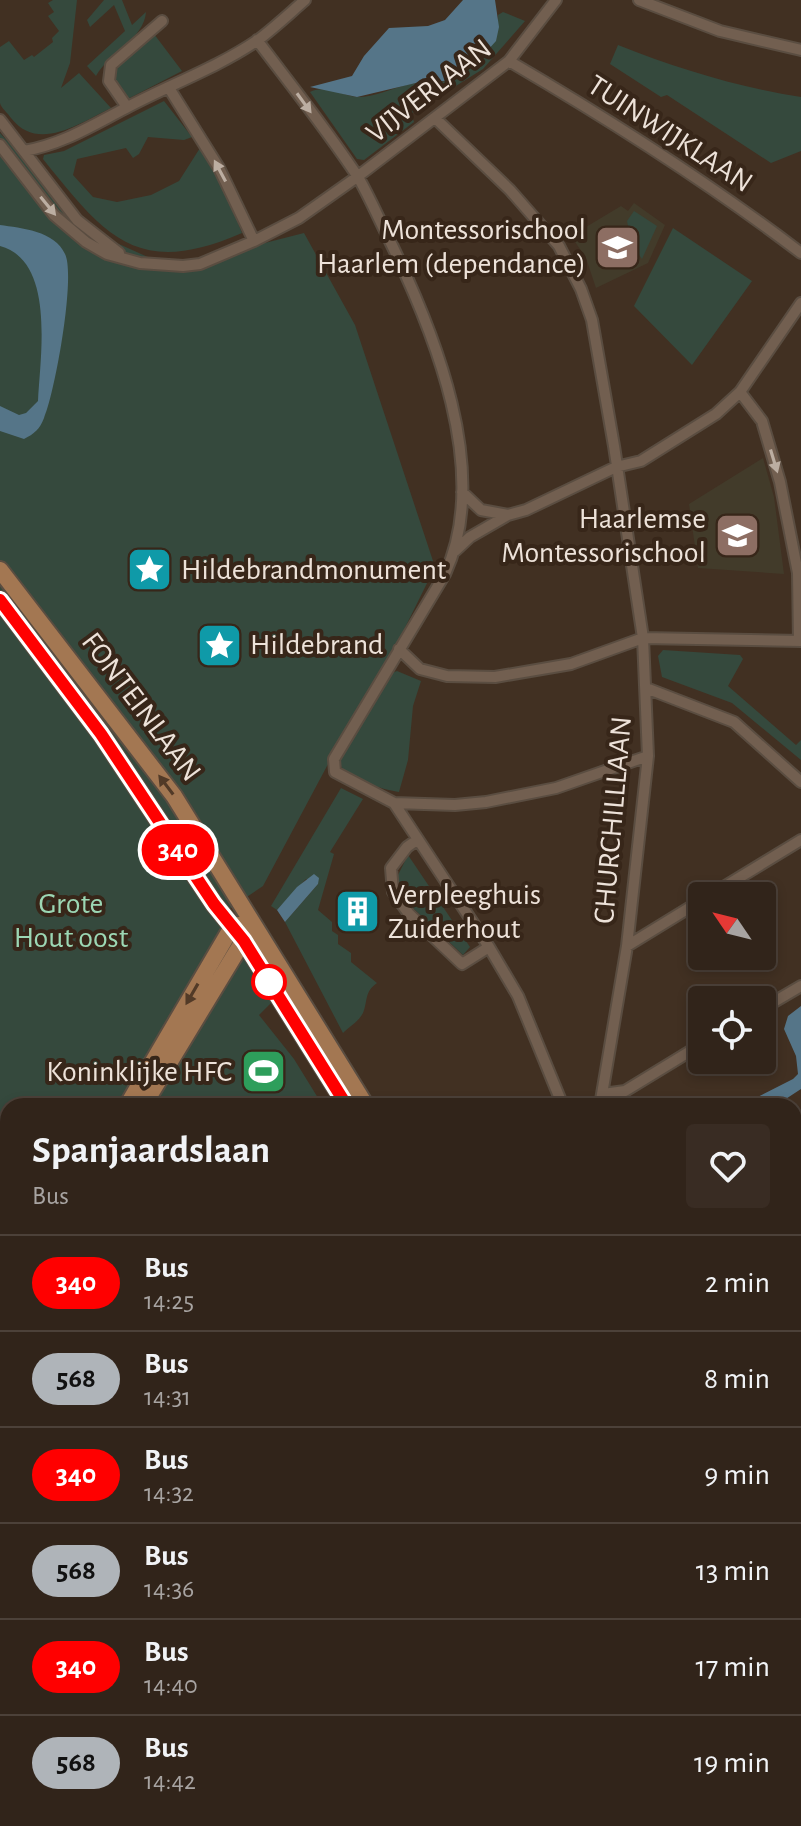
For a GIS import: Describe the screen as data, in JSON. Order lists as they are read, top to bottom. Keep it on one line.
{"streets":{"main road":["FONTEINLAAN"],"street":["VIJVERLAAN","TUINWIJKLAAN","CHURCHILLLAAN"]},"crossings":[["VIJVERLAAN","TUINWIJKLAAN"],["VIJVERLAAN","CHURCHILLLAAN"]],"parks":["Grote Hout oost"],"places":{"school or university":["Montessorischool Haarlem (dependance)","Haarlemse Montessorischool"],"place":["Hildebrandmonument","Hildebrand"],"building":["Verpleeghuis Zuiderhout"],"sports":["Koninklijke HFC"]},"lines":["bus line 340"],"north":"top left","page":{"on_map":"340","heading":["Spanjaardslaan","Bus"],"list":[{"mark":"340","name":"Bus","note":"14:25","value":"2 min"},{"mark":"568","name":"Bus","note":"14:31","value":"8 min"},{"mark":"340","name":"Bus","note":"14:32","value":"9 min"},{"mark":"568","name":"Bus","note":"14:36","value":"13 min"},{"mark":"340","name":"Bus","note":"14:40","value":"17 min"},{"mark":"568","name":"Bus","note":"14:42","value":"19 min"}]}}
